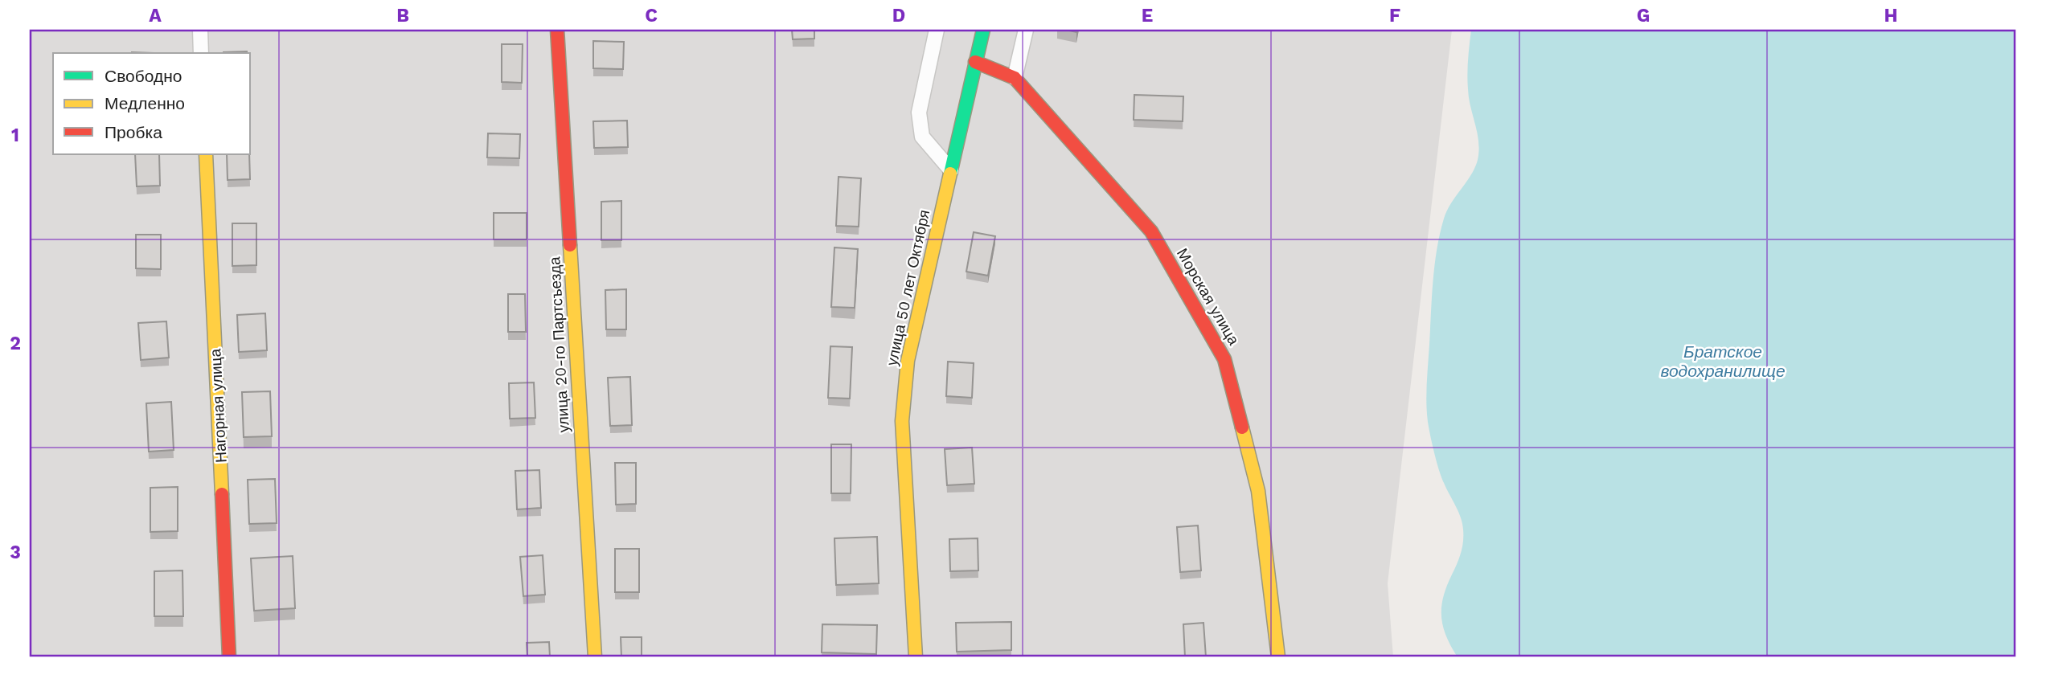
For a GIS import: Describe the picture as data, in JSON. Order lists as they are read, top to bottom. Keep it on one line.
{"streets":{"street":["улица 50 лет Октября","Морская улица","улица 20-го Партсъезда","Нагорная улица"]},"crossings":[["улица 50 лет Октября","Морская улица"]],"water":["Братское водохранилище"],"legend":["Свободно","Медленно","Пробка"],"grid":{"columns":["A","B","C","D","E","F","G","H"],"rows":["1","2","3"]}}
